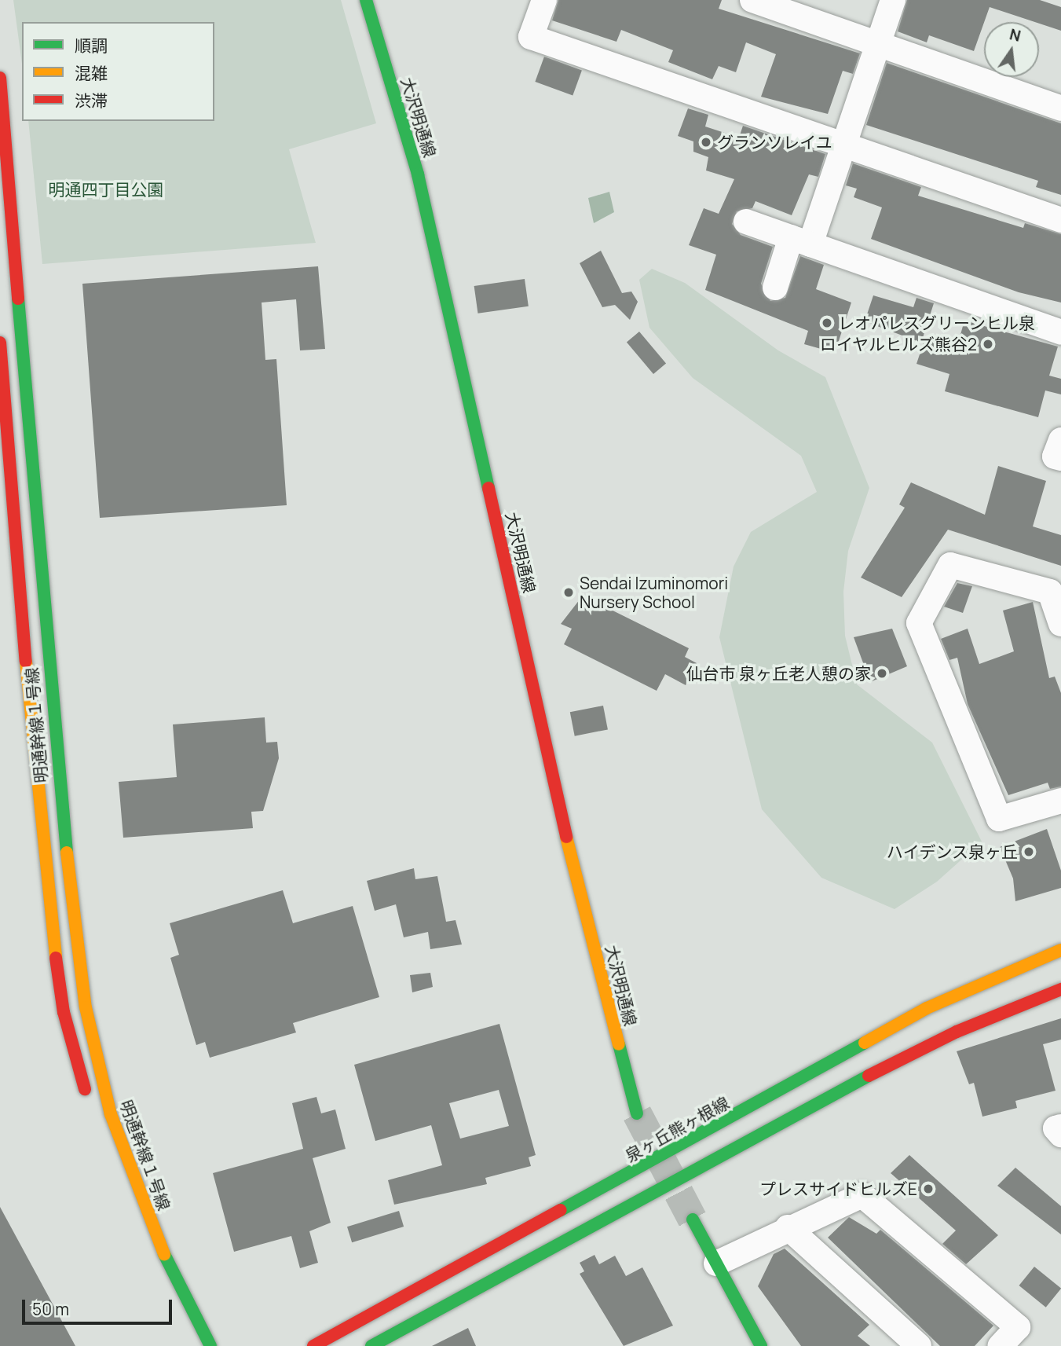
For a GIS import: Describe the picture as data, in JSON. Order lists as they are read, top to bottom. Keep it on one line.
{"streets":{"street":["大沢明通線","明通幹線１号線","泉ヶ丘熊ヶ根線"]},"parks":["明通四丁目公園"],"places":["グランソレイユ","レオパレスグリーンヒル泉","ロイヤルヒルズ熊谷2","Sendai Izuminomori Nursery School","仙台市 泉ヶ丘老人憩の家","ハイデンス泉ヶ丘","プレスサイドヒルズE"],"legend":["順調","混雑","渋滞"],"scale_bar":"50 m","north":"top"}
